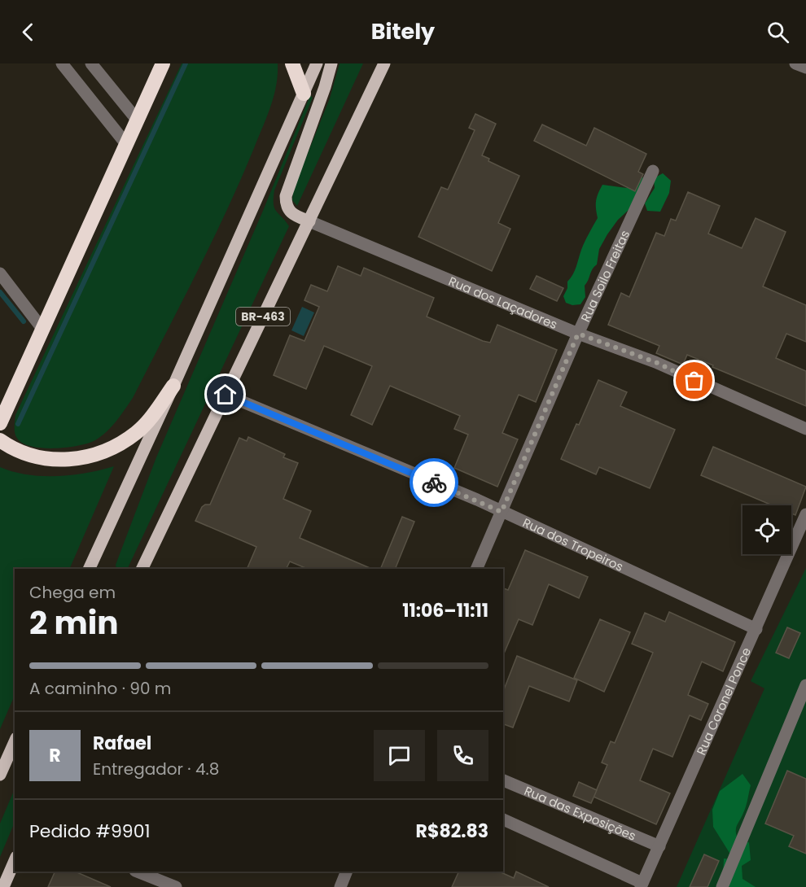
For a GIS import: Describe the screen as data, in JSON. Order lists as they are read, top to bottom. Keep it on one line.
{"streets":{"main road":["BR-463"],"street":["Rua Soilo Freitas","Rua dos Laçadores","Rua dos Tropeiros","Rua Coronel Ponce","Rua das Exposições"]},"crossings":[["Rua Soilo Freitas","Rua dos Laçadores"],["Rua Soilo Freitas","Rua dos Tropeiros"],["Rua dos Laçadores","BR-463"],["BR-463","Rua dos Tropeiros"],["Rua dos Tropeiros","Rua Coronel Ponce"],["Rua Coronel Ponce","Rua das Exposições"]],"page":{"header":"Bitely","heading":["2 min","Chega em","11:06–11:11"],"panel":["Rafael","Entregador · 4.8","Pedido #9901","R$82.83"],"bar":"A caminho · 90 m","round":"R"}}
